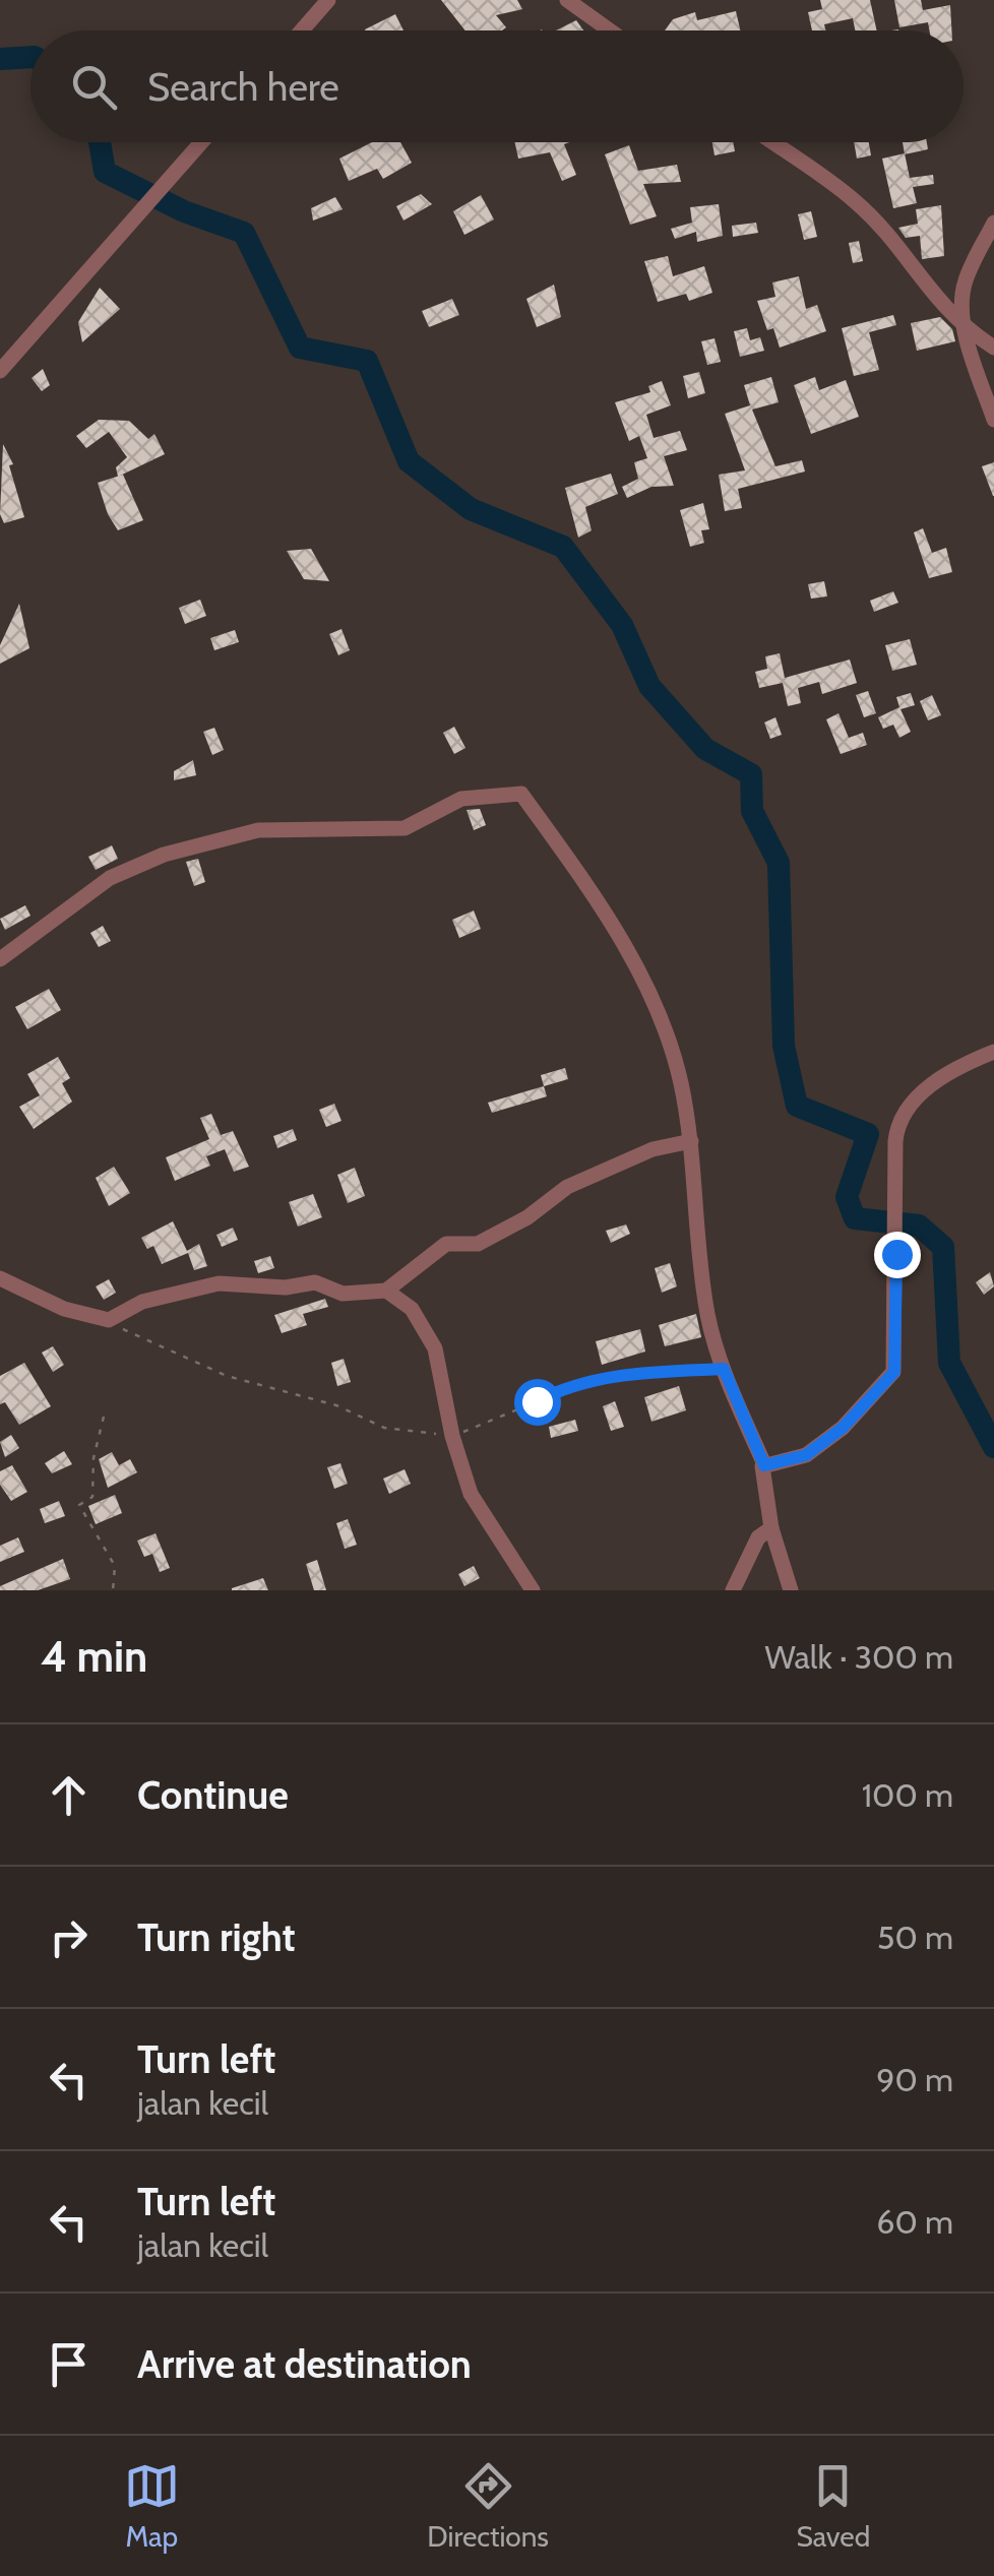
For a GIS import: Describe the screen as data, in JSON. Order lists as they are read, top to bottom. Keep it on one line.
{"page":{"search":"Search here","heading":["4 min","Walk · 300 m"],"list":[["Continue","100 m"],["Turn right","50 m"],["Turn left","jalan kecil","90 m"],["Turn left","jalan kecil","60 m"],"Arrive at destination"],"nav":["Map","Directions","Saved"]}}
